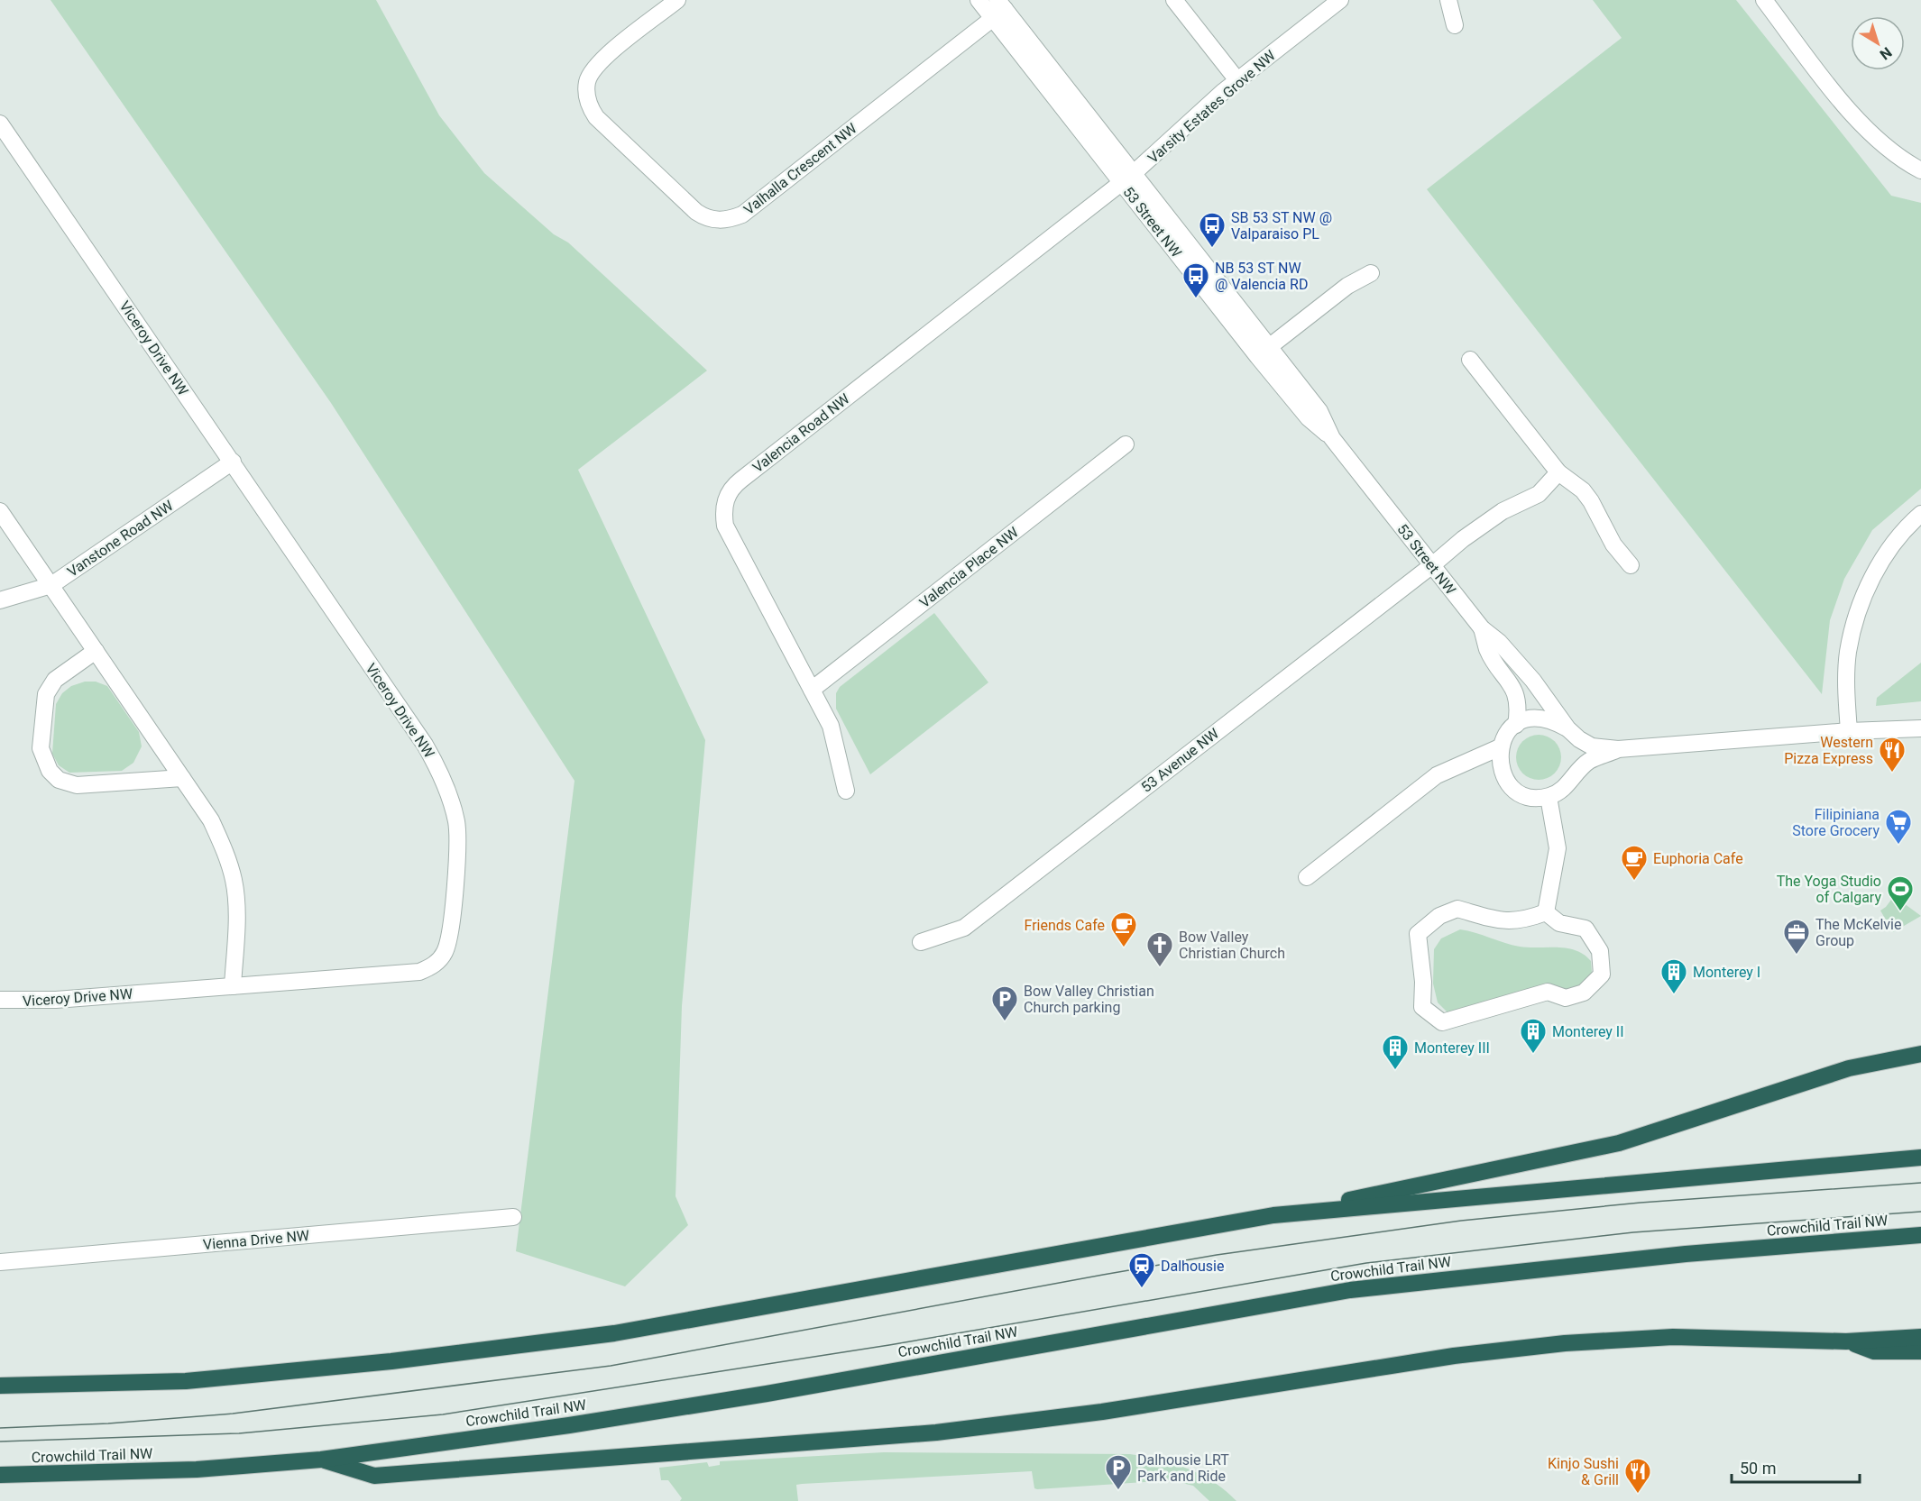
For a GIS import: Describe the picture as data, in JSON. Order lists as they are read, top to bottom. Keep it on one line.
{"streets":{"highway":["Crowchild Trail NW"],"street":["Varsity Estates Grove NW","Valhalla Crescent NW","53 Street NW","Viceroy Drive NW","Valencia Road NW","Vanstone Road NW","Valencia Place NW","53 Avenue NW","Vienna Drive NW"]},"crossings":[["Varsity Estates Grove NW","53 Street NW"],["Varsity Estates Grove NW","Valencia Road NW"],["Valhalla Crescent NW","53 Street NW"],["53 Street NW","Valencia Road NW"],["53 Street NW","53 Avenue NW"],["Viceroy Drive NW","Vanstone Road NW"],["Valencia Road NW","Valencia Place NW"]],"places":{"bus stop":["SB 53 ST NW @ Valparaiso PL","NB 53 ST NW @ Valencia RD"],"restaurant":["Western Pizza Express","Kinjo Sushi & Grill"],"supermarket":["Filipiniana Store Grocery"],"cafe":["Euphoria Cafe","Friends Cafe"],"sports":["The Yoga Studio of Calgary"],"office":["The McKelvie Group"],"church":["Bow Valley Christian Church"],"building":["Monterey I","Monterey II","Monterey III"],"parking":["Bow Valley Christian Church parking","Dalhousie LRT Park and Ride"],"station":["Dalhousie"]},"scale_bar":"50 m","north":"bottom right"}
